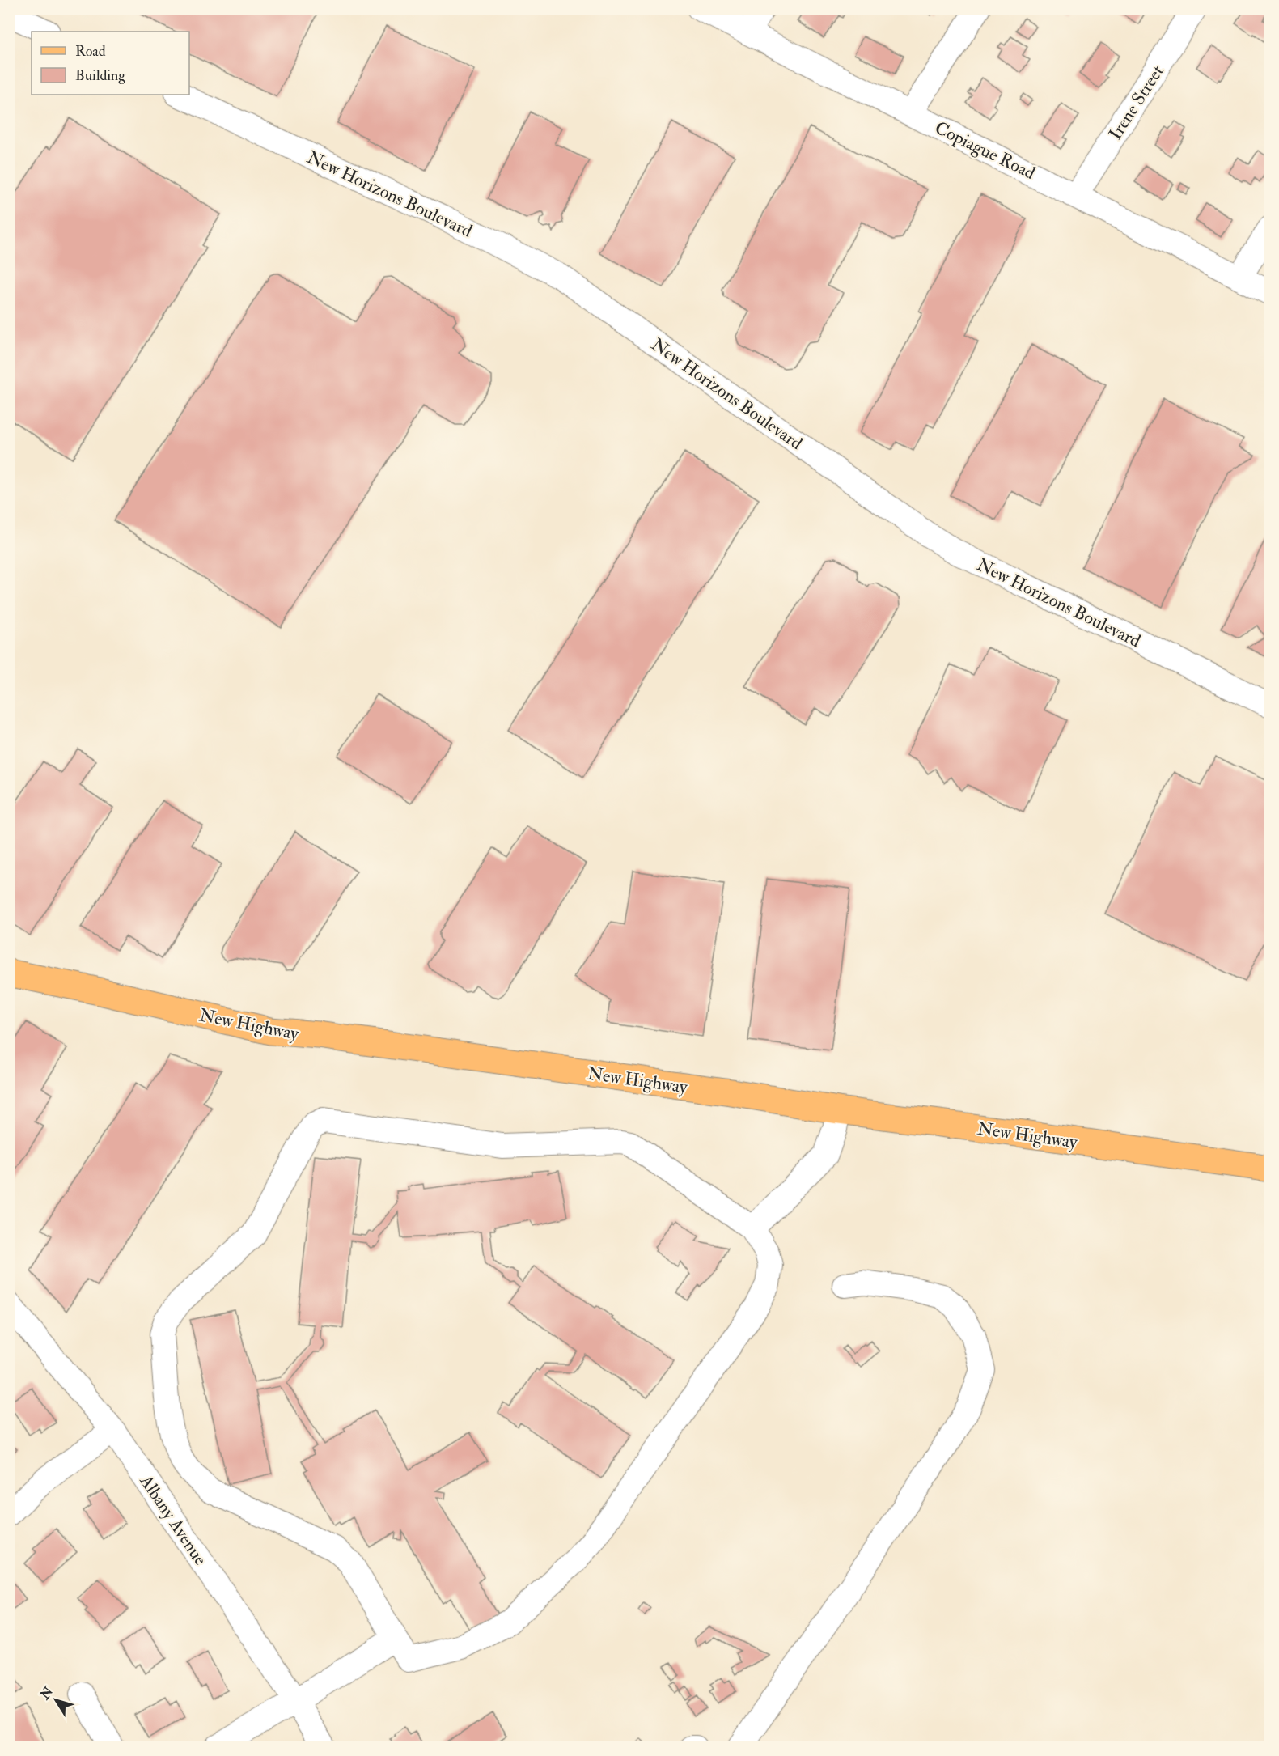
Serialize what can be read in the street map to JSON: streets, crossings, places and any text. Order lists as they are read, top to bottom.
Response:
{
  "streets": {
    "main road": ["New Highway"],
    "street": [
      "Irene Street",
      "Copiague Road",
      "New Horizons Boulevard",
      "Albany Avenue"
    ]
  },
  "crossings": [
    ["Irene Street", "Copiague Road"]
  ],
  "legend": ["Road", "Building"],
  "north": "top left"
}
